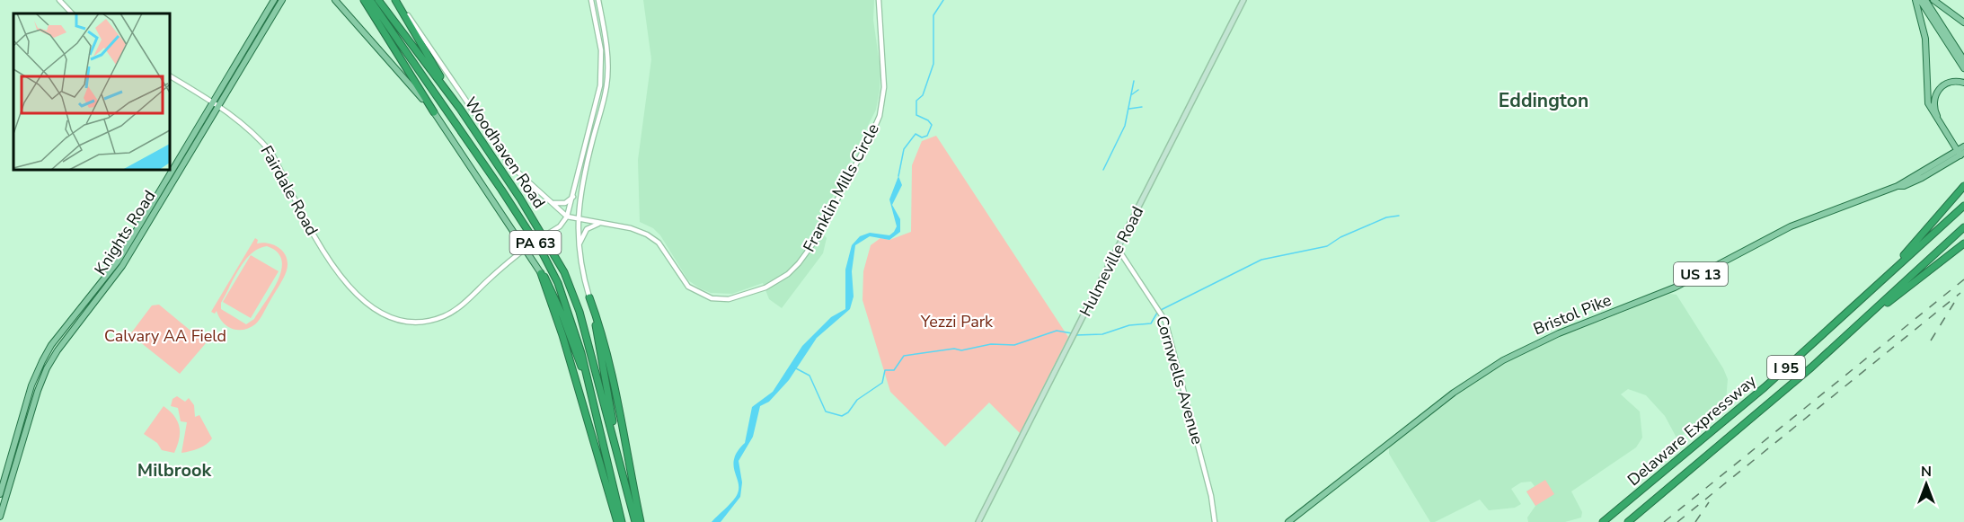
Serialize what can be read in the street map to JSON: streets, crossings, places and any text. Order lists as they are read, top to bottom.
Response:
{
  "streets": {
    "highway": [
      "Woodhaven Road",
      "PA 63",
      "I 95",
      "Delaware Expressway"
    ],
    "main road": [
      "Knights Road",
      "Hulmeville Road",
      "US 13",
      "Bristol Pike"
    ],
    "street": ["Franklin Mills Circle", "Fairdale Road", "Cornwells Avenue"]
  },
  "crossings": [
    ["Woodhaven Road", "Franklin Mills Circle"],
    ["Fairdale Road", "Knights Road"],
    ["Hulmeville Road", "Cornwells Avenue"]
  ],
  "districts": ["Eddington", "Milbrook"],
  "parks": ["Yezzi Park", "Calvary AA Field"],
  "north": "top"
}
